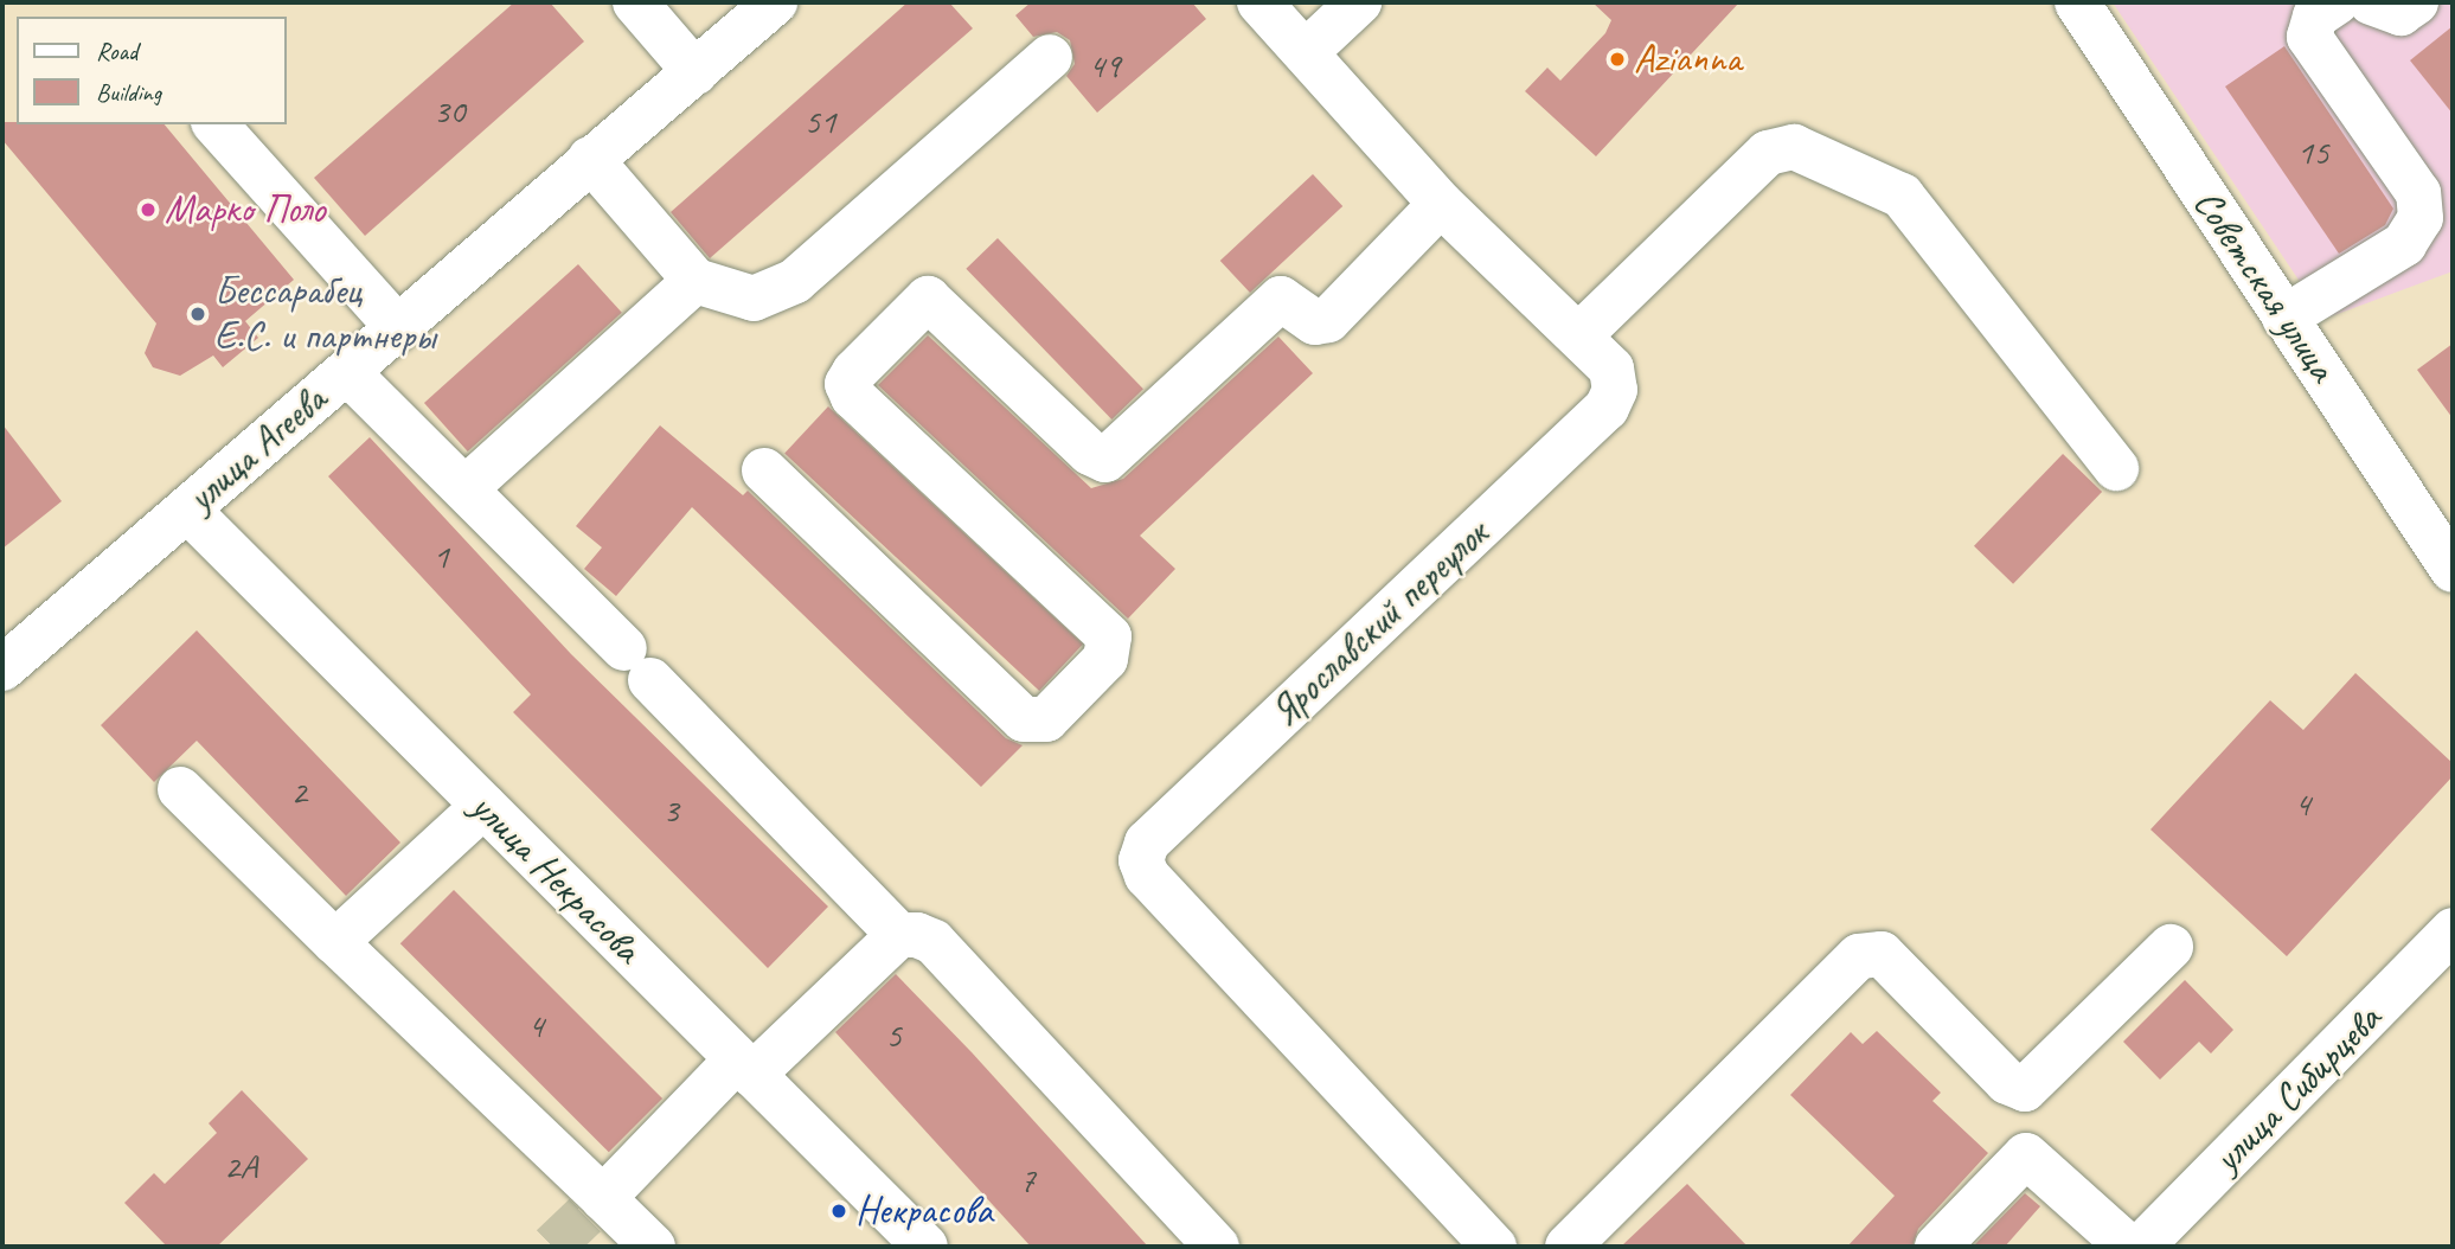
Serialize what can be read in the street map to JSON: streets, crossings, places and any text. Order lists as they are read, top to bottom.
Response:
{
  "streets": {
    "main road": [
      "Советская улица",
      "улица Агеева",
      "Ярославский переулок",
      "улица Некрасова",
      "улица Сибирцева"
    ]
  },
  "crossings": [
    ["улица Агеева", "улица Некрасова"]
  ],
  "places": [
    "Azianna",
    "Марко Поло",
    "Бессарабец Е.С. и партнеры",
    "Некрасова"
  ],
  "house_numbers": [
    "49",
    "30",
    "51",
    "15",
    "1",
    "2",
    "4",
    "3",
    "4",
    "5",
    "2А",
    "7"
  ],
  "legend": ["Road", "Building"]
}
